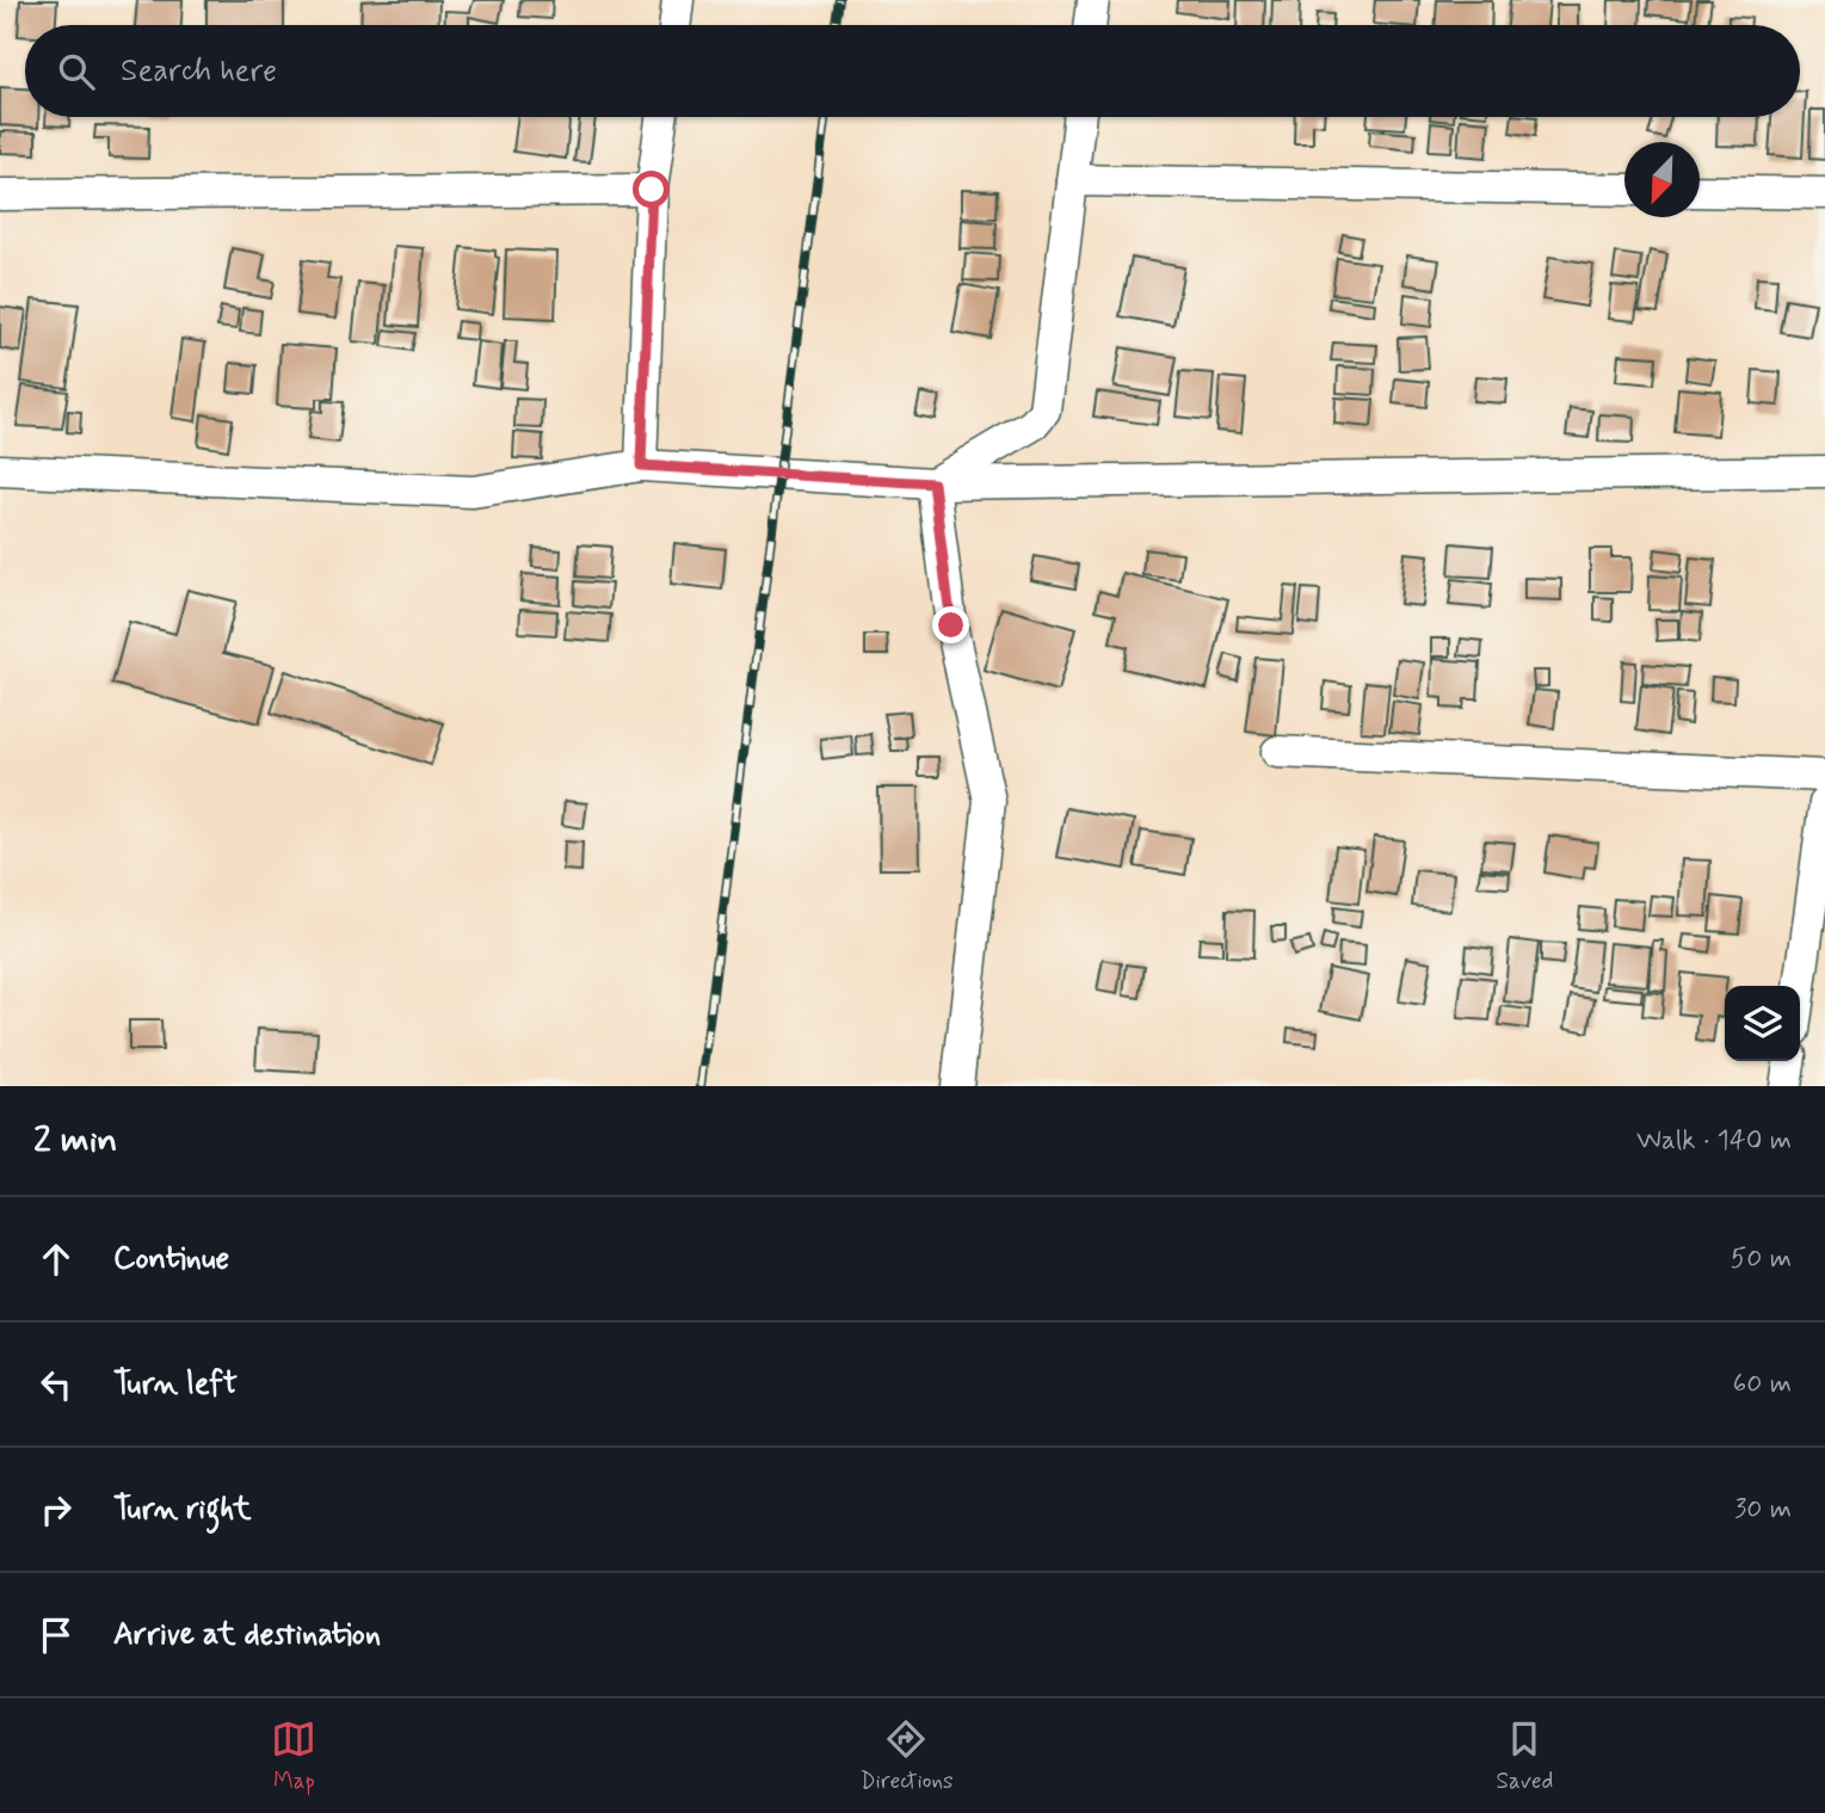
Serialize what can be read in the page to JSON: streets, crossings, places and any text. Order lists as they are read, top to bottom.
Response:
{
  "north": "bottom left",
  "page": {
    "search": "Search here",
    "heading": ["2 min", "Walk · 140 m"],
    "list": [
      ["Continue", "50 m"],
      ["Turn left", "60 m"],
      ["Turn right", "30 m"],
      "Arrive at destination"
    ],
    "nav": ["Map", "Directions", "Saved"]
  }
}
